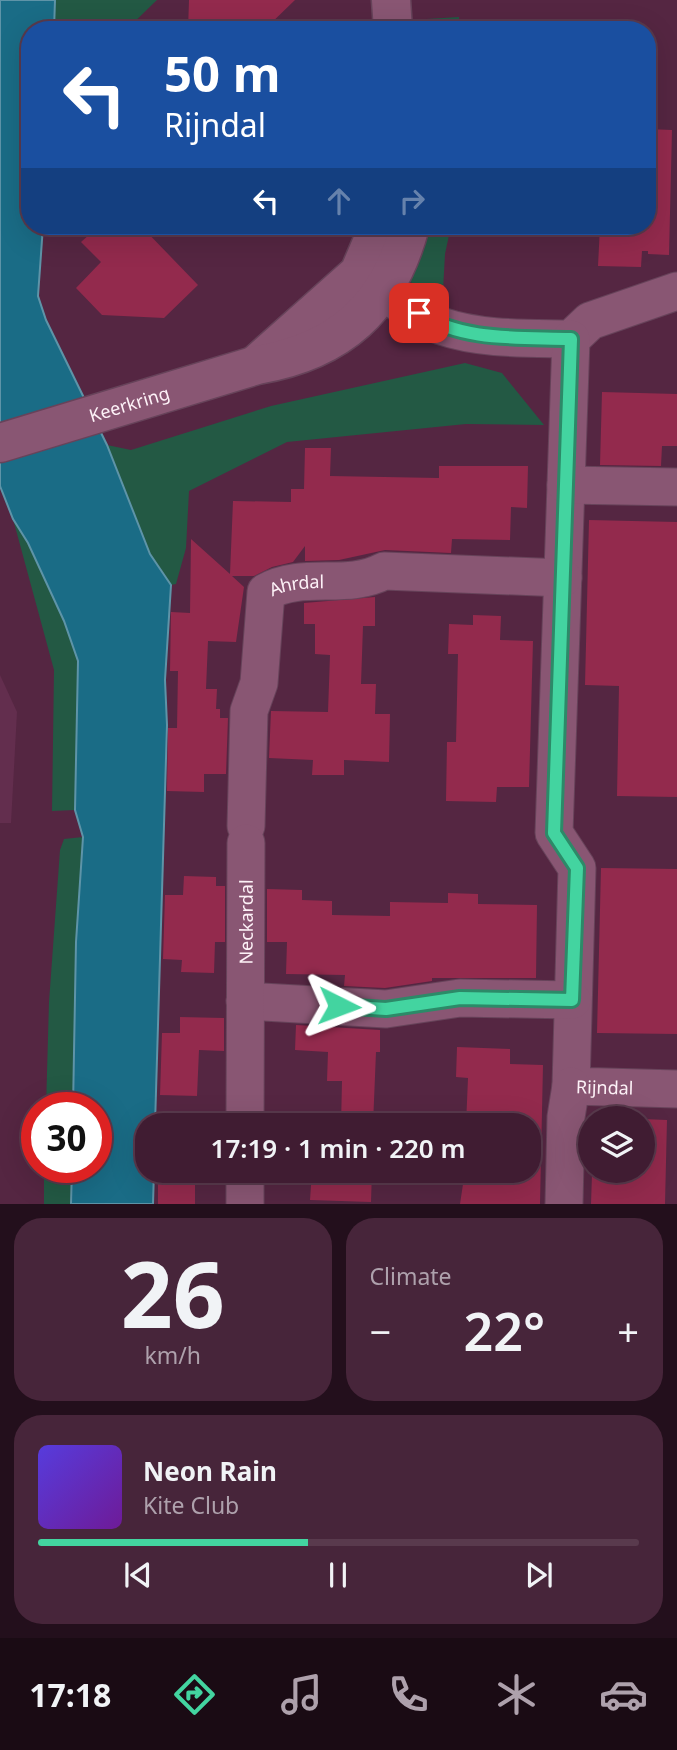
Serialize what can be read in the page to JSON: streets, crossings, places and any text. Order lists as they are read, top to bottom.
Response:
{
  "streets": {
    "street": [
      "Keerkring",
      "Ahrdal",
      "Neckardal",
      "Rijndal"
    ]
  },
  "crossings": [
    ["Ahrdal", "Neckardal"],
    ["Ahrdal", "Rijndal"]
  ],
  "page": {
    "turn": ["50 m", "Rijndal"],
    "limit": "30",
    "trip": "17:19 · 1 min · 220 m",
    "tile": [
      ["26", "km/h"],
      "Climate"
    ],
    "heat": ["−", "22°", "+"],
    "song": ["Neon Rain", "Kite Club"],
    "tabs": "17:18"
  }
}
